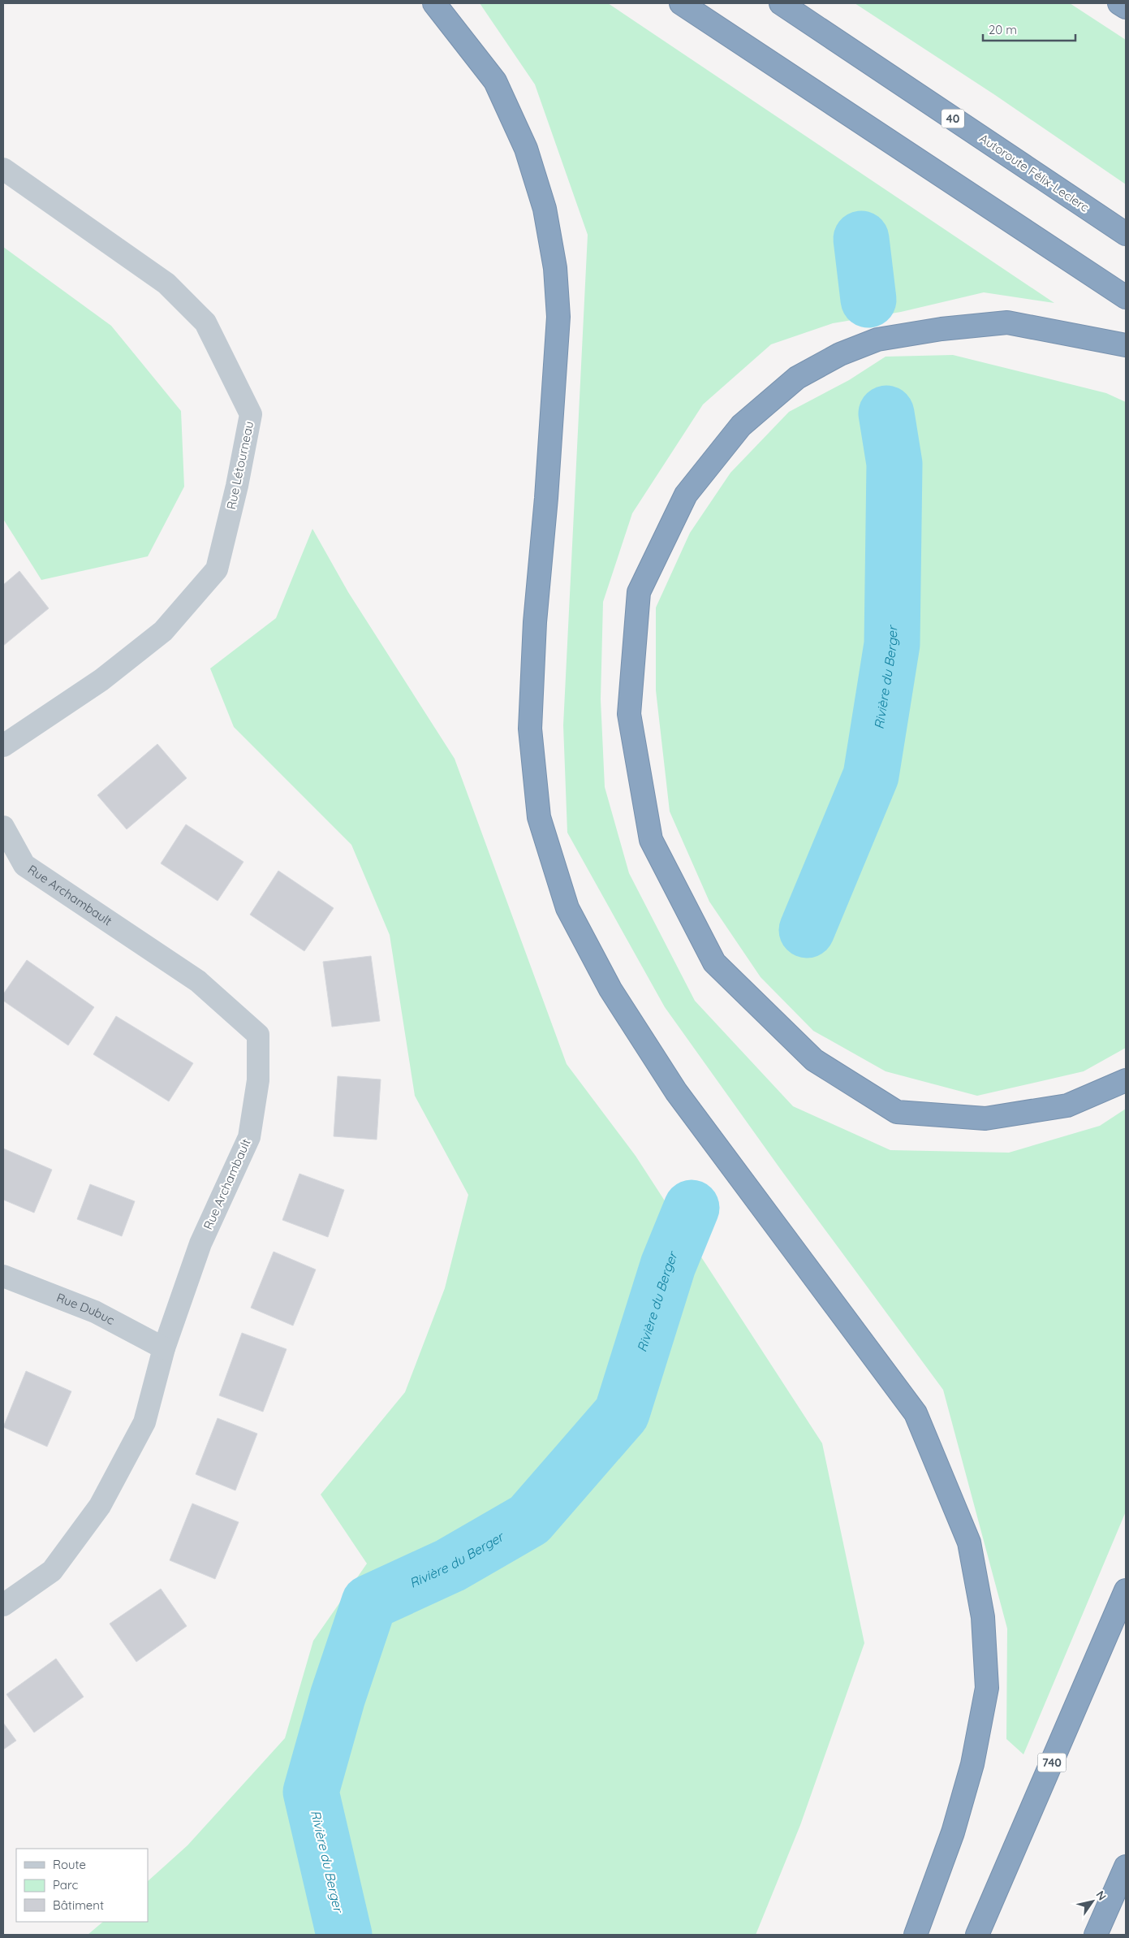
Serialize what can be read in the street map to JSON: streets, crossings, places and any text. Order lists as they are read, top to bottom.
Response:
{
  "streets": {
    "highway": ["40", "Autoroute Félix-Leclerc", "740"],
    "street": ["Rue Létourneau", "Rue Archambault", "Rue Dubuc"]
  },
  "crossings": [
    ["Rue Archambault", "Rue Dubuc"]
  ],
  "water": ["Rivière du Berger"],
  "legend": ["Route", "Parc", "Bâtiment"],
  "scale_bar": "20 m",
  "north": "top right"
}
